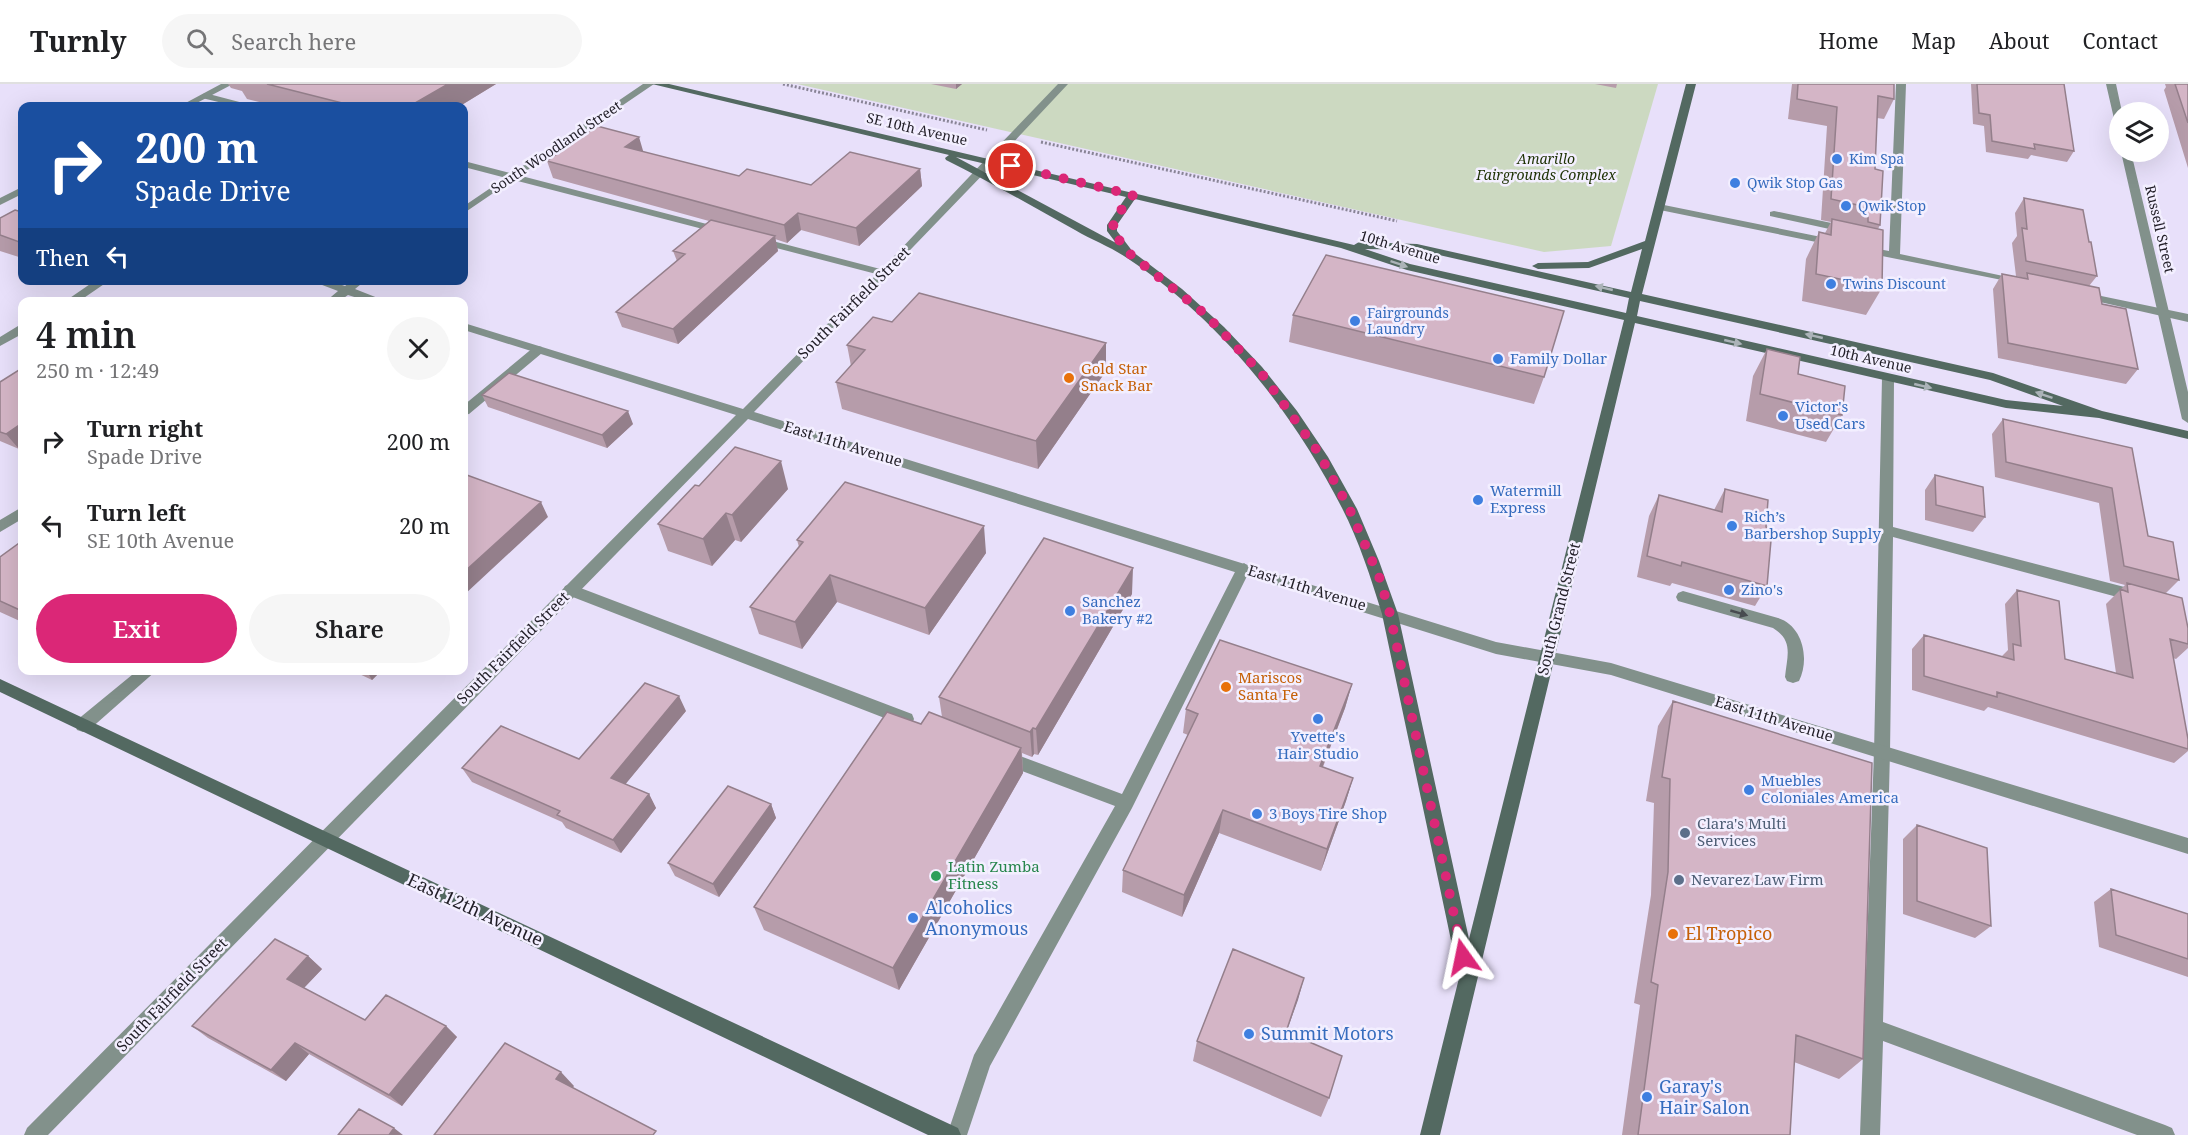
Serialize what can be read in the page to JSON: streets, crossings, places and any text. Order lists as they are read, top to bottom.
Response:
{
  "streets": {
    "main road": [
      "SE 10th Avenue",
      "10th Avenue",
      "South Grand Street",
      "East 12th Avenue"
    ],
    "street": [
      "South Woodland Street",
      "Russell Street",
      "South Fairfield Street",
      "East 11th Avenue"
    ]
  },
  "crossings": [
    ["SE 10th Avenue", "South Fairfield Street"],
    ["10th Avenue", "South Grand Street"],
    ["South Fairfield Street", "East 11th Avenue"],
    ["South Fairfield Street", "East 12th Avenue"],
    ["East 11th Avenue", "South Grand Street"]
  ],
  "parks": ["Amarillo Fairgrounds Complex"],
  "places": [
    "Kim Spa",
    "Qwik Stop Gas",
    "Qwik Stop",
    "Twins Discount",
    "Fairgrounds Laundry",
    "Family Dollar",
    "Gold Star Snack Bar",
    "Victor's Used Cars",
    "Watermill Express",
    "Rich’s Barbershop Supply",
    "Zino's",
    "Sanchez Bakery #2",
    "Mariscos Santa Fe",
    "Yvette's Hair Studio",
    "Muebles Coloniales America",
    "3 Boys Tire Shop",
    "Clara's Multi Services",
    "Latin Zumba Fitness",
    "Nevarez Law Firm",
    "Alcoholics Anonymous",
    "El Tropico",
    "Summit Motors",
    "Garay's Hair Salon"
  ],
  "page": {
    "header": "Turnly",
    "search": "Search here",
    "nav": [
      "Home",
      "Map",
      "About",
      "Contact"
    ],
    "turn": ["200 m", "Spade Drive"],
    "then": "Then",
    "heading": ["4 min", "250 m · 12:49"],
    "list": [
      {
        "name": "Turn right",
        "note": "Spade Drive",
        "value": "200 m"
      },
      {
        "name": "Turn left",
        "note": "SE 10th Avenue",
        "value": "20 m"
      }
    ],
    "buttons": ["Exit", "Share"]
  }
}
